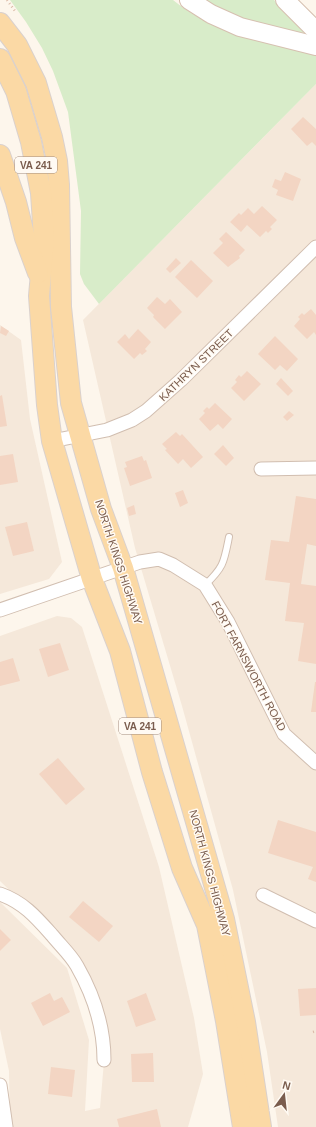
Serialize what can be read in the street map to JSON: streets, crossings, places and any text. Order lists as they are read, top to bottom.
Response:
{
  "streets": {
    "main road": ["VA 241", "NORTH KINGS HIGHWAY"],
    "street": ["KATHRYN STREET", "FORT FARNSWORTH ROAD"]
  },
  "crossings": [
    ["VA 241", "NORTH KINGS HIGHWAY"],
    ["KATHRYN STREET", "NORTH KINGS HIGHWAY"],
    ["NORTH KINGS HIGHWAY", "FORT FARNSWORTH ROAD"]
  ],
  "north": "top"
}
